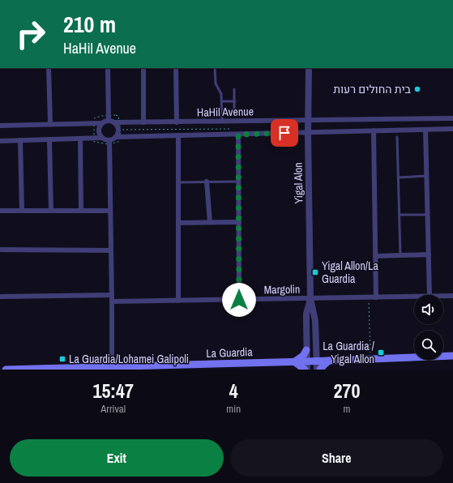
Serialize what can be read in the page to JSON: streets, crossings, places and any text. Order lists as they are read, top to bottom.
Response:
{
  "streets": {
    "main road": ["La Guardia"],
    "street": ["HaHil Avenue", "Yigal Alon", "Margolin"]
  },
  "crossings": [
    ["HaHil Avenue", "Yigal Alon"],
    ["Yigal Alon", "Margolin"],
    ["Yigal Alon", "La Guardia"]
  ],
  "places": {
    "other": ["בית החולים רעות"],
    "transit": ["Yigal Allon/La Guardia", "La Guardia / Yigal Allon", "La Guardia/Lohamei Galipoli"]
  },
  "page": {
    "turn": ["210 m", "HaHil Avenue"],
    "eta": [
      "15:47",
      "Arrival",
      "4",
      "min",
      "270",
      "m"
    ],
    "buttons": ["Exit", "Share"]
  }
}
